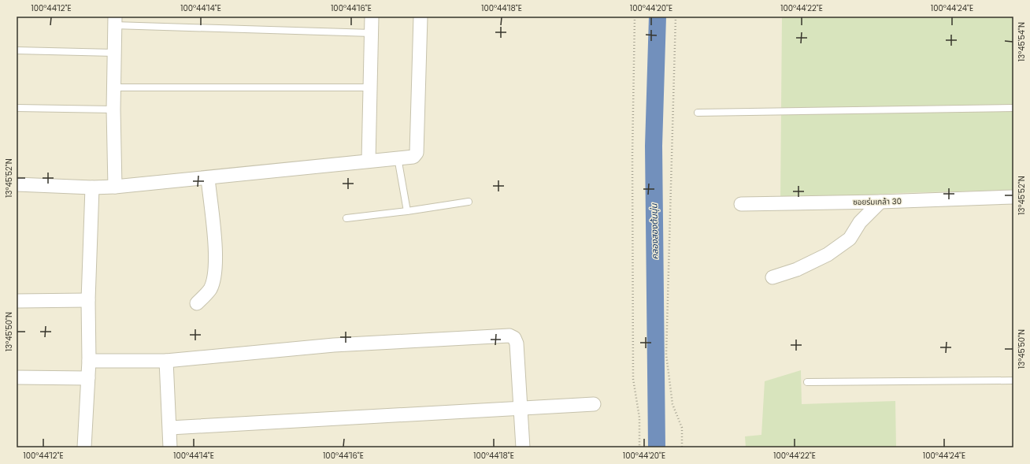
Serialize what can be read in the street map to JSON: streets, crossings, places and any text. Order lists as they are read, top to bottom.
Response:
{
  "streets": {
    "street": ["ซอยร่มเกล้า 30"]
  },
  "water": ["คลองสองต้นนุ่น"],
  "coordinates": [
    "100°44'12\"E",
    "100°44'14\"E",
    "100°44'16\"E",
    "100°44'18\"E",
    "100°44'20\"E",
    "100°44'22\"E",
    "100°44'24\"E",
    "13°45'54\"N",
    "13°45'52\"N",
    "13°45'50\"N"
  ]
}
